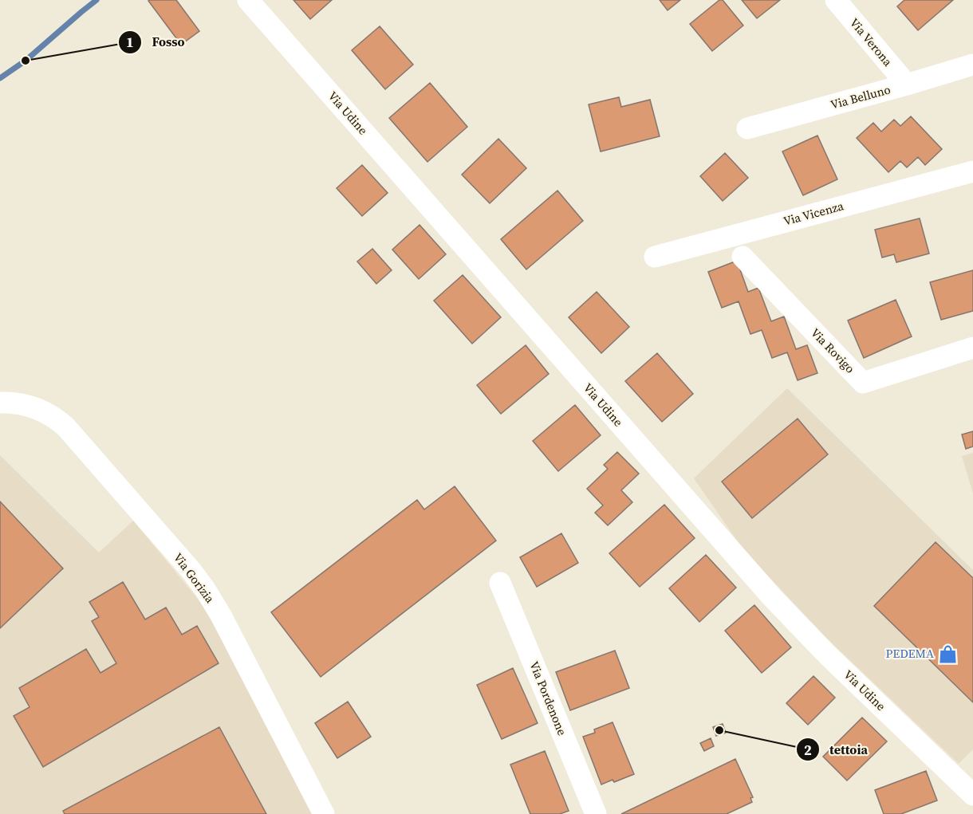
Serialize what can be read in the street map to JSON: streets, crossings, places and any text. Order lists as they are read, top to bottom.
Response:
{
  "streets": {
    "street": [
      "Via Verona",
      "Via Belluno",
      "Via Udine",
      "Via Vicenza",
      "Via Rovigo",
      "Via Gorizia",
      "Via Pordenone"
    ]
  },
  "crossings": [
    ["Via Verona", "Via Belluno"]
  ],
  "places": {
    "other": ["Fosso", "tettoia"],
    "shop": ["PEDEMA"]
  }
}
